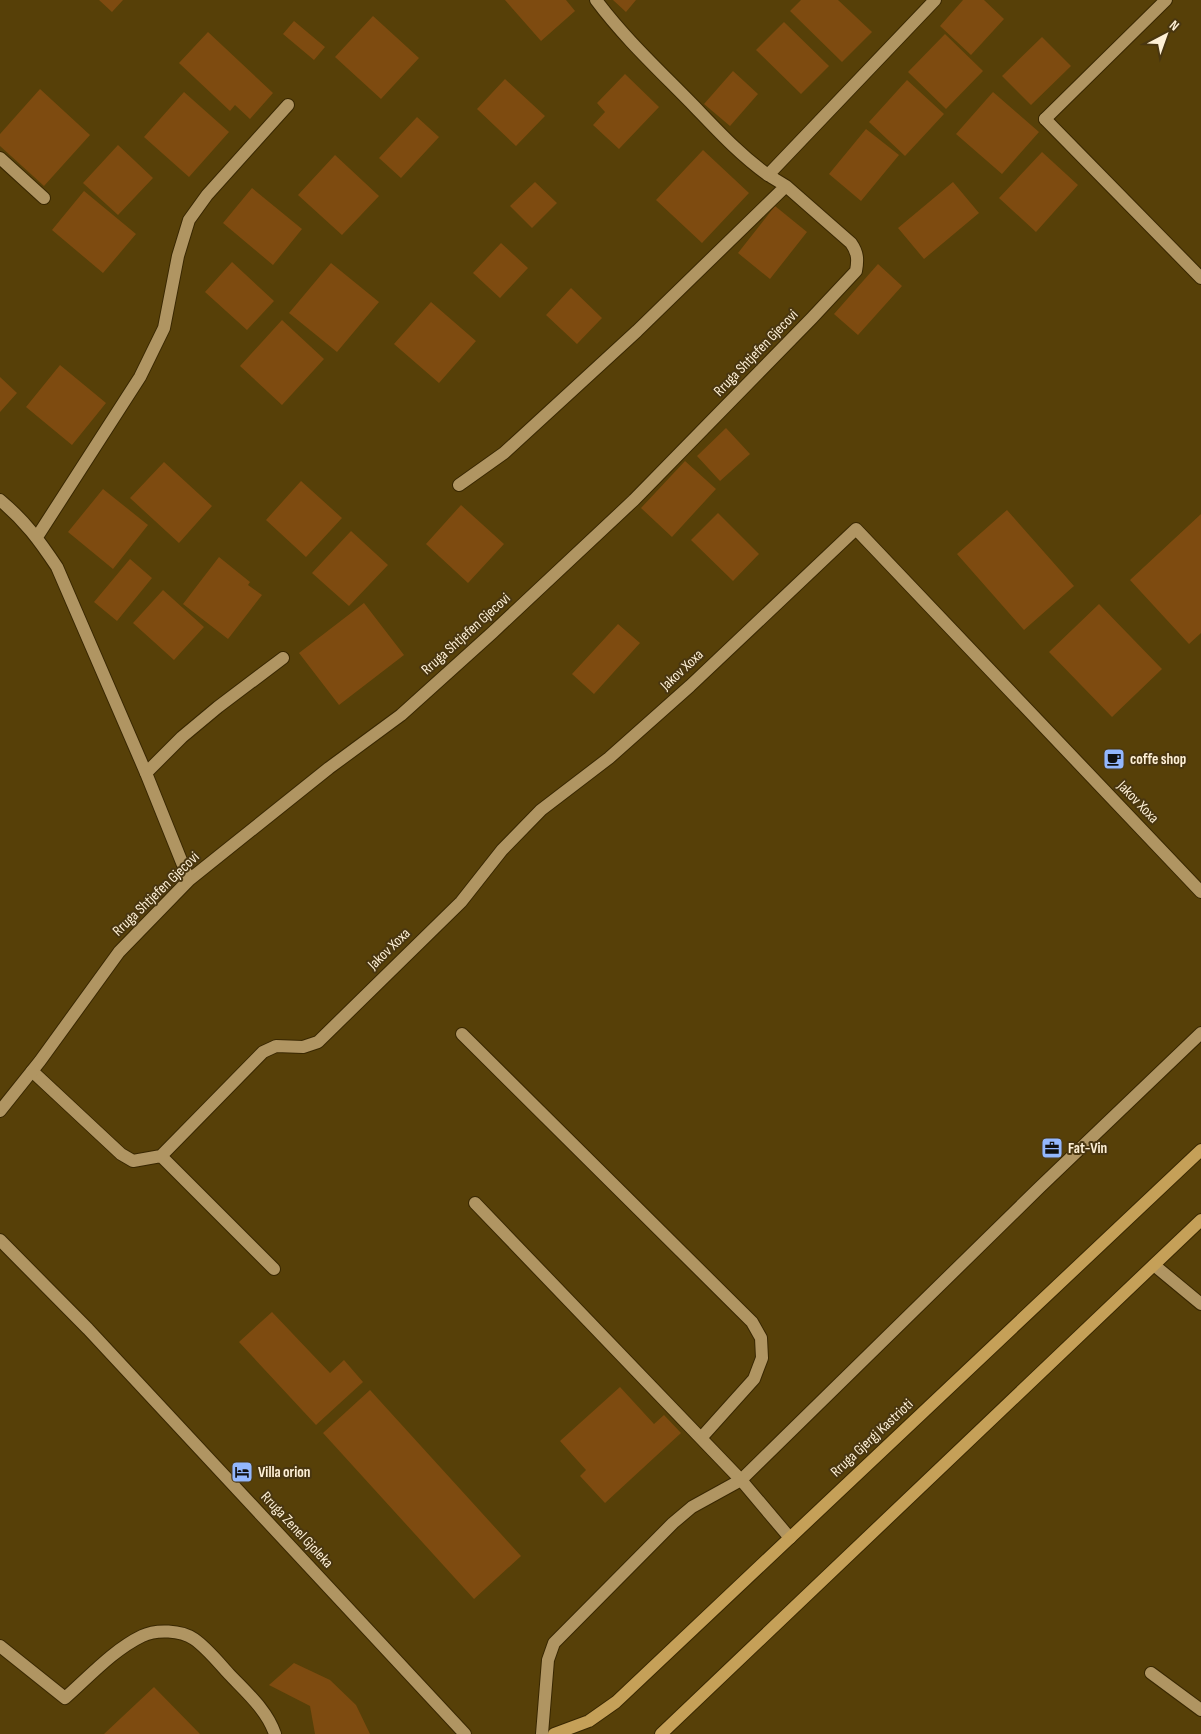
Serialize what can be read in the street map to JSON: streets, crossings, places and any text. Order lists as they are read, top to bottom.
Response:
{
  "streets": {
    "main road": ["Rruga Gjergj Kastrioti"],
    "street": ["Rruga Shtjefen Gjecovi", "Jakov Xoxa", "Rruga Zenel Gjoleka"]
  },
  "places": {
    "cafe": ["coffe shop"],
    "office": ["Fat-Vin"],
    "hotel": ["Villa orion"]
  },
  "north": "top right"
}
